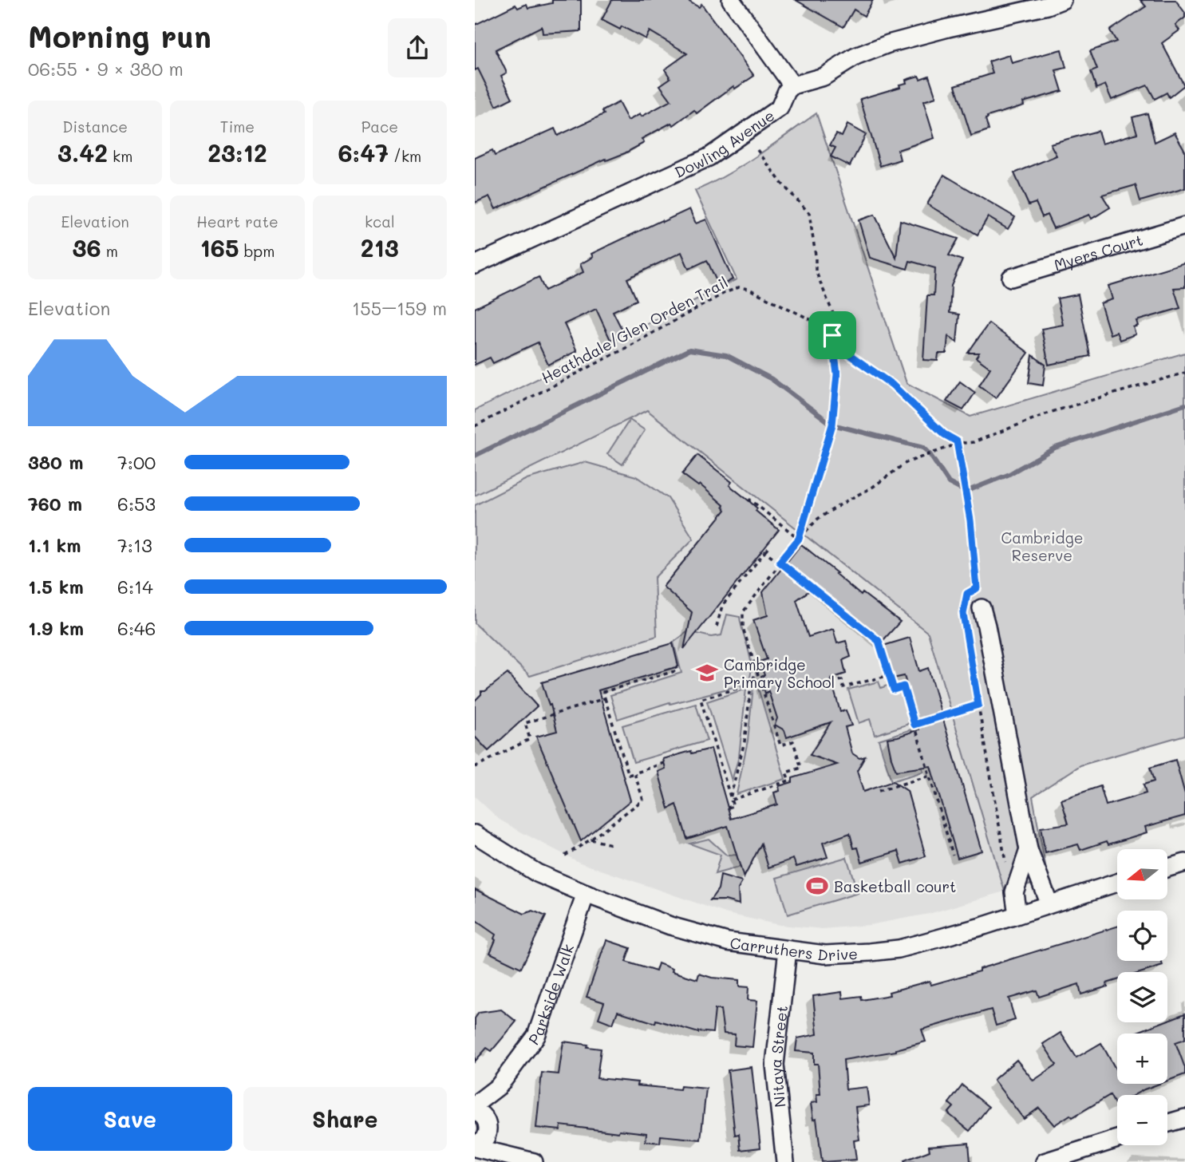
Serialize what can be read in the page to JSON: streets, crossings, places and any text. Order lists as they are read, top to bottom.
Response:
{
  "streets": {
    "street": [
      "Dowling Avenue",
      "Myers Court",
      "Carruthers Drive",
      "Parkside Walk",
      "Nitaya Street"
    ],
    "path": ["Heathdale/Glen Orden Trail"]
  },
  "crossings": [
    ["Carruthers Drive", "Parkside Walk"],
    ["Carruthers Drive", "Nitaya Street"]
  ],
  "parks": ["Cambridge Reserve"],
  "places": {
    "school or university": ["Cambridge Primary School"],
    "sports": ["Basketball court"]
  },
  "north": "left",
  "page": {
    "heading": ["Morning run", "06:55 · 9 × 380 m"],
    "stats": [
      ["Distance", "3.42 km"],
      ["Time", "23:12"],
      ["Pace", "6:47 /km"],
      ["Elevation", "36 m"],
      ["Heart rate", "165 bpm"],
      ["kcal", "213"]
    ],
    "chart": ["Elevation", "155–159 m"],
    "list": [
      {
        "name": "380 m",
        "note": "7:00"
      },
      {
        "name": "760 m",
        "note": "6:53"
      },
      {
        "name": "1.1 km",
        "note": "7:13"
      },
      {
        "name": "1.5 km",
        "note": "6:14"
      },
      {
        "name": "1.9 km",
        "note": "6:46"
      }
    ],
    "map_buttons": ["+", "−"],
    "buttons": ["Save", "Share"]
  }
}
